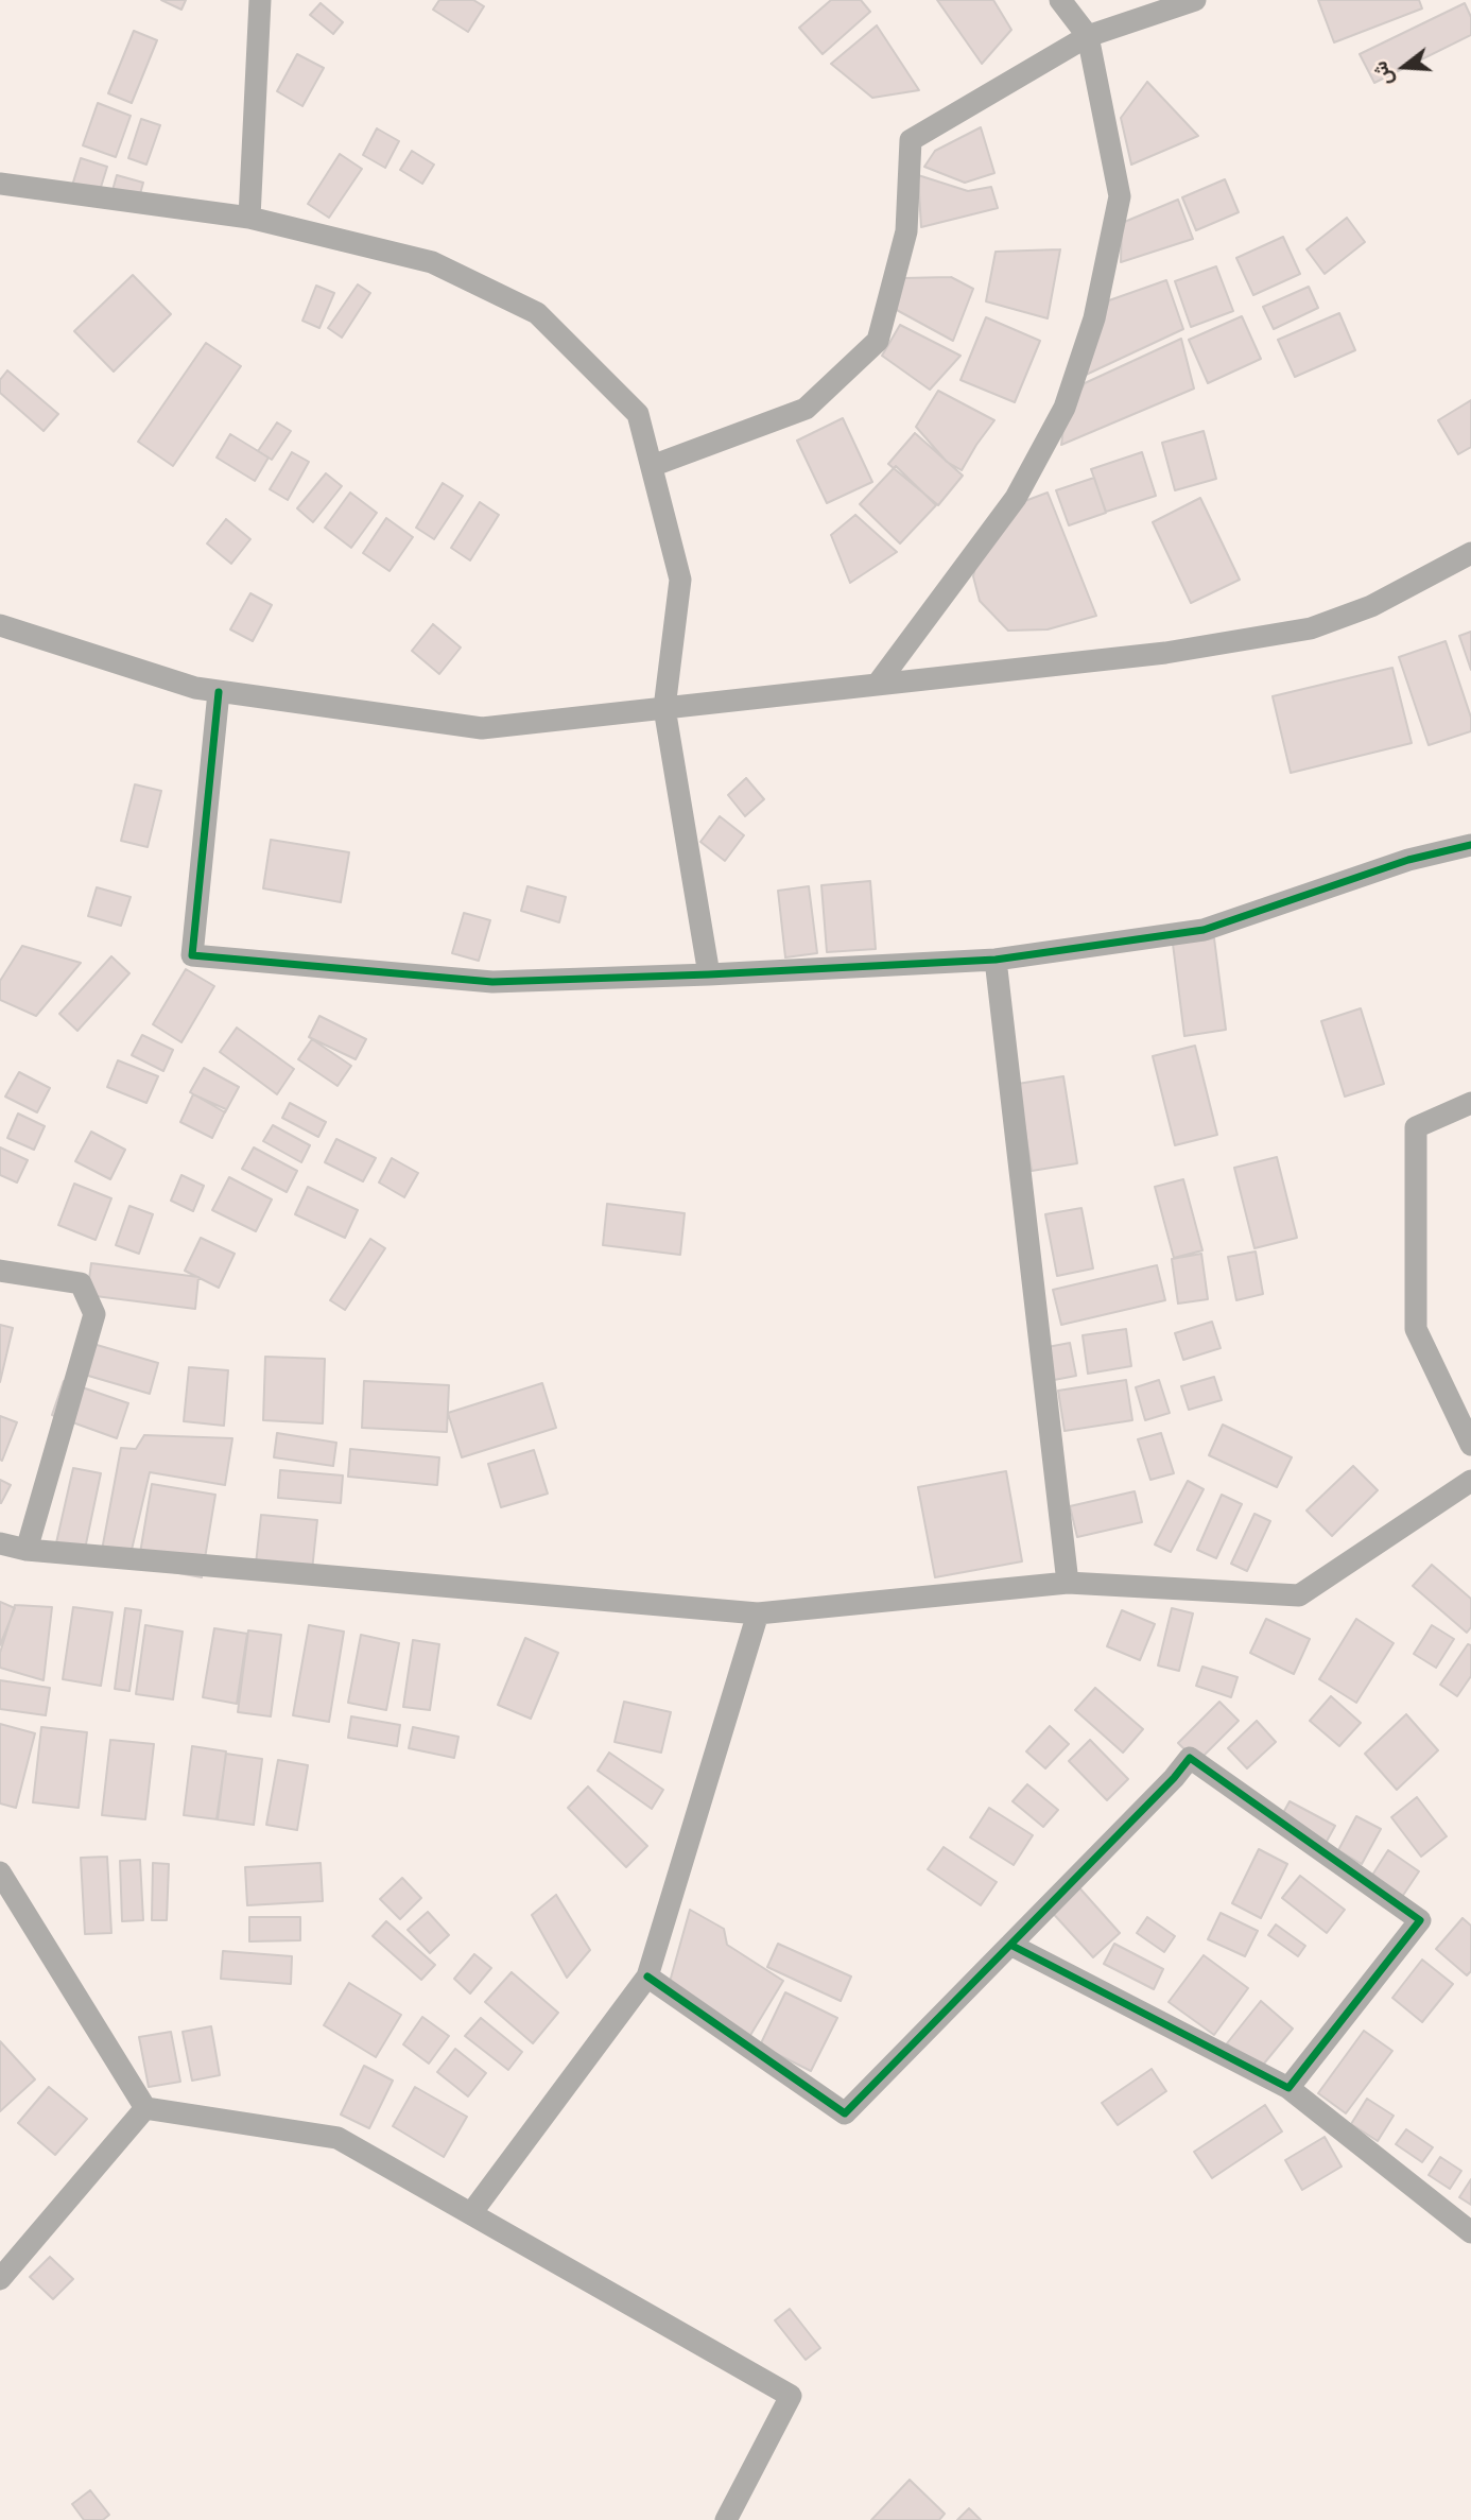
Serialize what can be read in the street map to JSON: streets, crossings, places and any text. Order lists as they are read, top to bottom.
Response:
{
  "north": "left"
}
